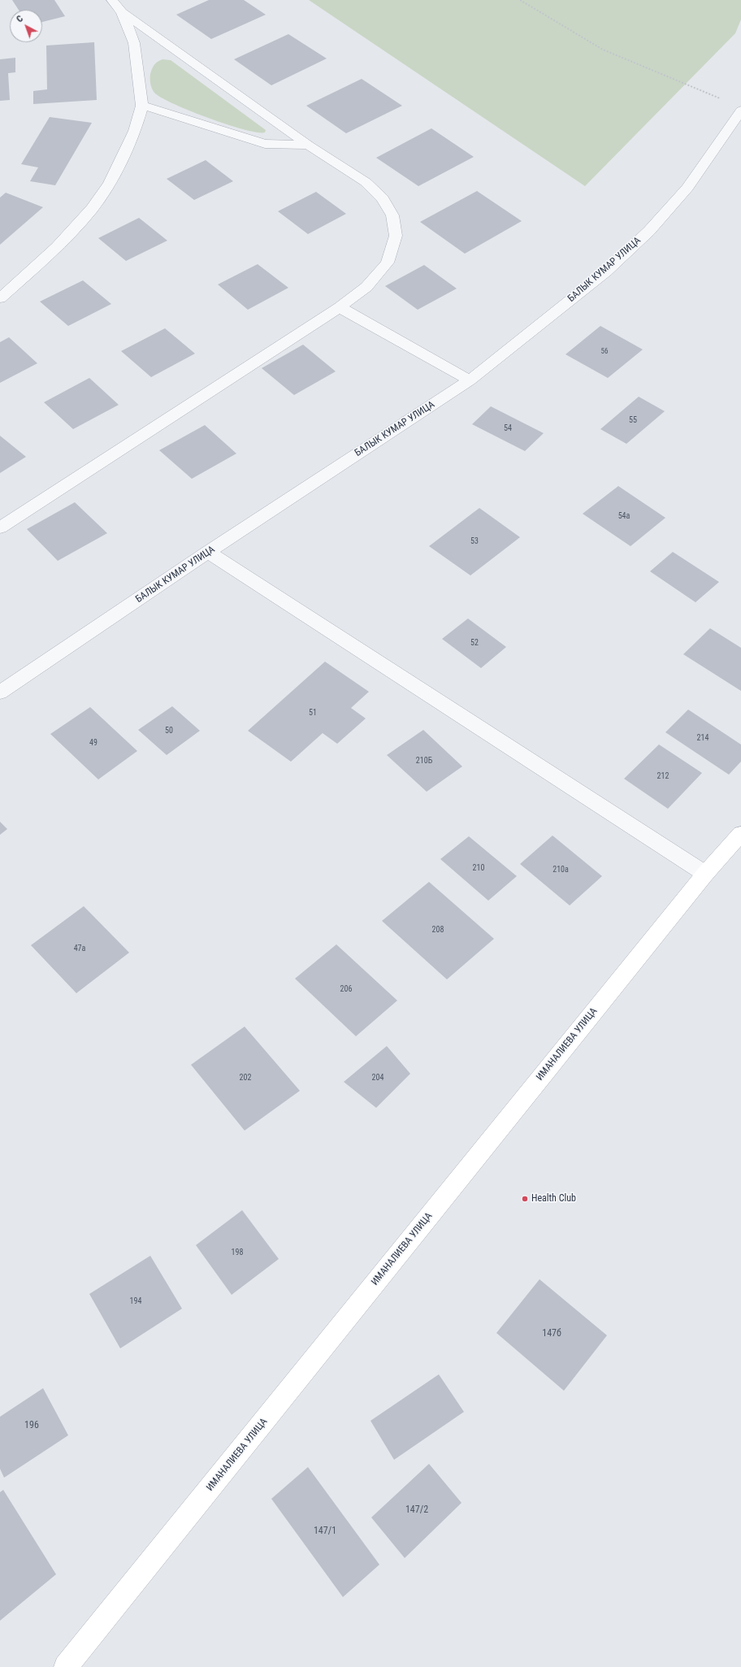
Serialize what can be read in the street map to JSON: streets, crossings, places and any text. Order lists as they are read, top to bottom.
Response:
{
  "streets": {
    "street": ["БАЛЫК КУМАР УЛИЦА", "ИМАНАЛИЕВА УЛИЦА"]
  },
  "places": ["Health Club"],
  "house_numbers": [
    "56",
    "55",
    "54",
    "54а",
    "53",
    "52",
    "51",
    "50",
    "214",
    "49",
    "210Б",
    "212",
    "210",
    "210а",
    "208",
    "47а",
    "206",
    "202",
    "204",
    "198",
    "194",
    "147б",
    "196",
    "147/2",
    "147/1"
  ],
  "north": "top left"
}
